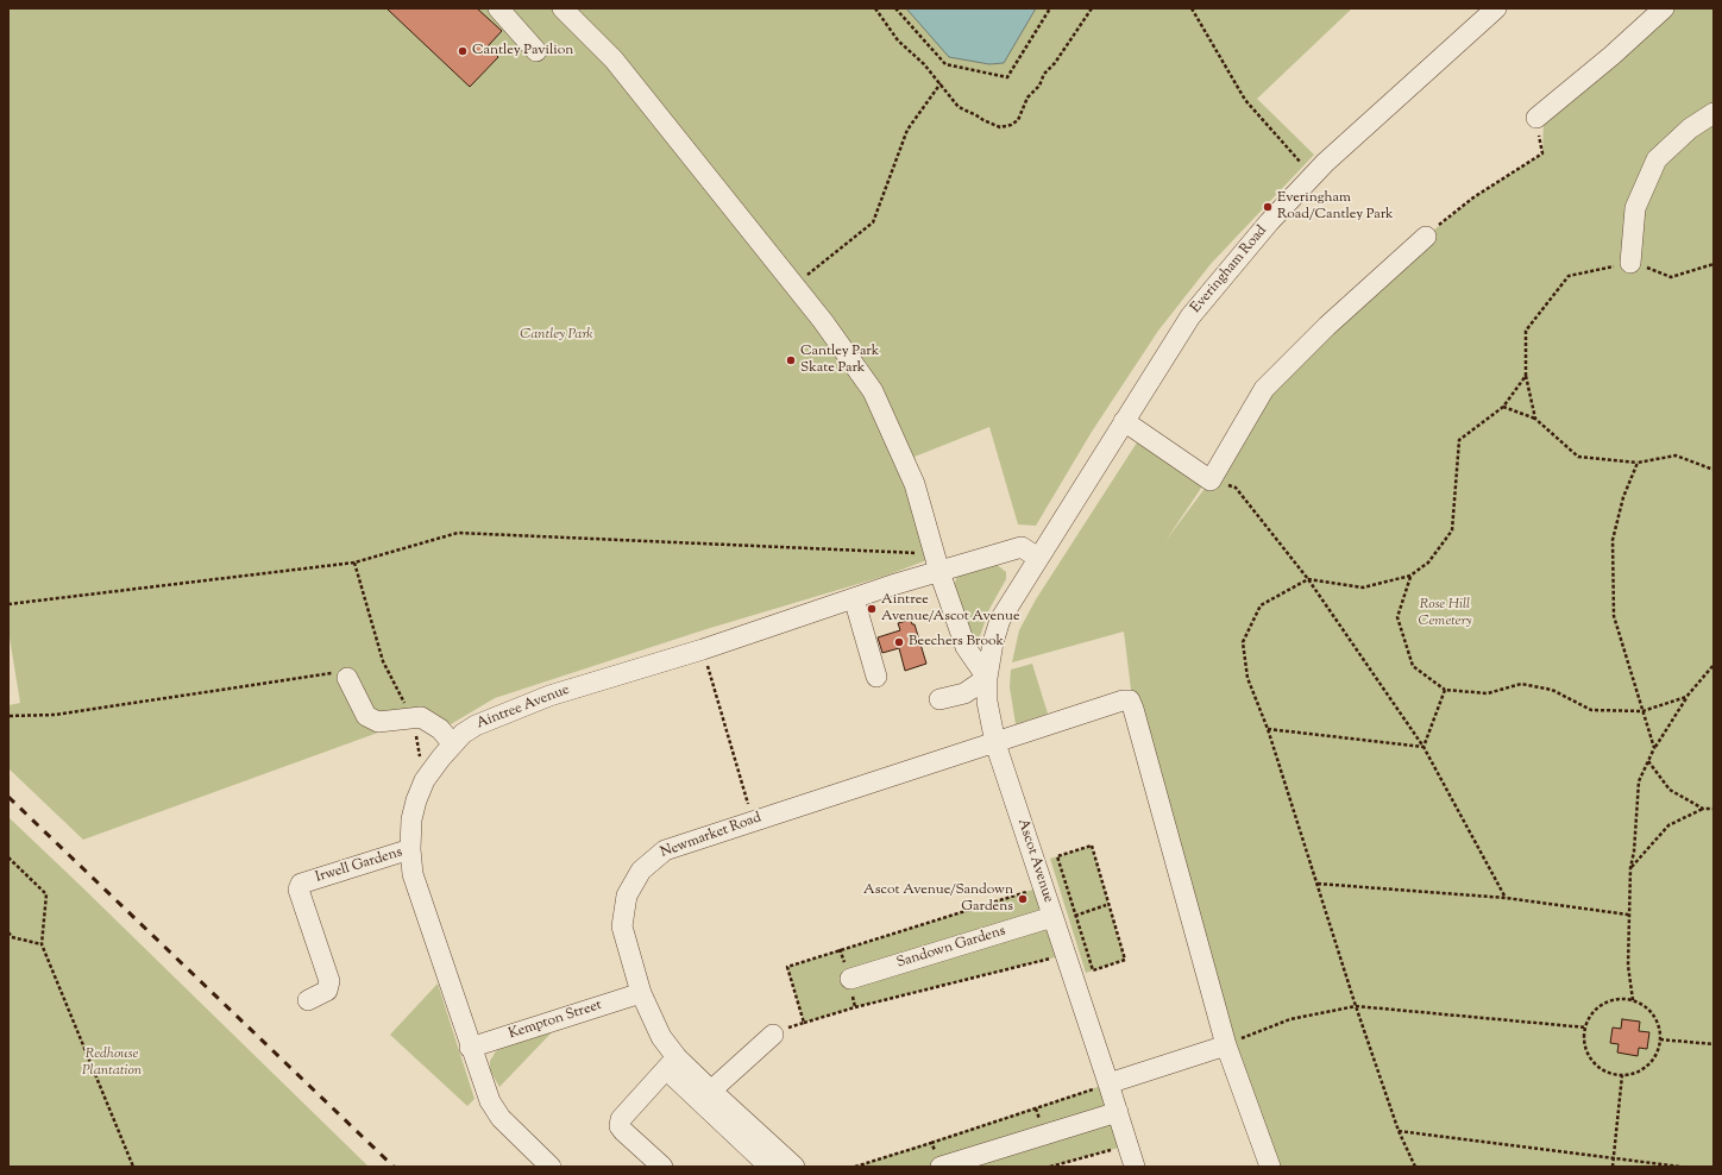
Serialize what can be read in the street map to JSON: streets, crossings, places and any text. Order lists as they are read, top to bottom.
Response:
{
  "streets": {
    "street": [
      "Everingham Road",
      "Aintree Avenue",
      "Newmarket Road",
      "Ascot Avenue",
      "Irwell Gardens",
      "Sandown Gardens",
      "Kempton Street"
    ]
  },
  "crossings": [
    ["Everingham Road", "Aintree Avenue"],
    ["Everingham Road", "Ascot Avenue"],
    ["Aintree Avenue", "Ascot Avenue"],
    ["Aintree Avenue", "Irwell Gardens"],
    ["Aintree Avenue", "Kempton Street"],
    ["Newmarket Road", "Ascot Avenue"],
    ["Newmarket Road", "Kempton Street"],
    ["Ascot Avenue", "Sandown Gardens"]
  ],
  "parks": ["Cantley Park", "Rose Hill Cemetery", "Redhouse Plantation"],
  "places": [
    "Cantley Pavilion",
    "Everingham Road/Cantley Park",
    "Cantley Park Skate Park",
    "Aintree Avenue/Ascot Avenue",
    "Beechers Brook",
    "Ascot Avenue/Sandown Gardens"
  ]
}
